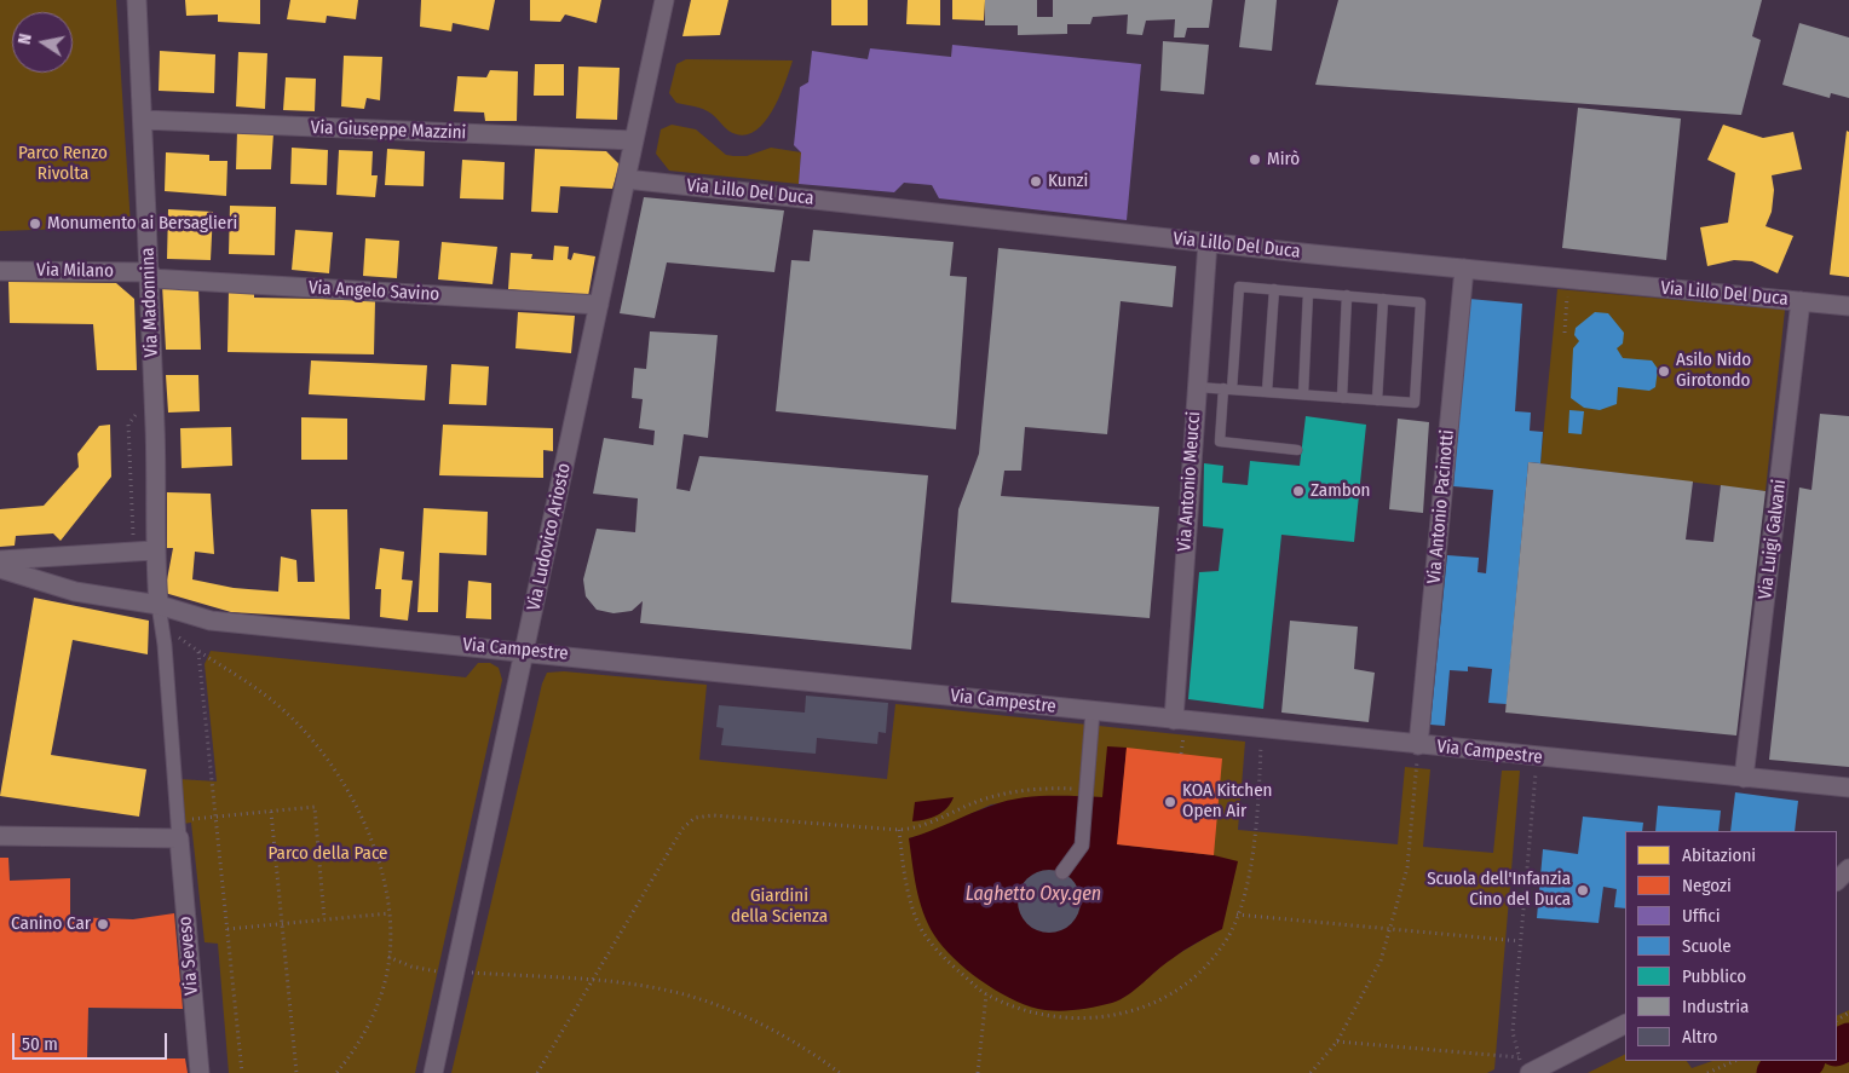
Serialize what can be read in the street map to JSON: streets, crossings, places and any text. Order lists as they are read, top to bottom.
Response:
{
  "streets": {
    "street": [
      "Via Giuseppe Mazzini",
      "Via Lillo Del Duca",
      "Via Milano",
      "Via Angelo Savino",
      "Via Madonnina",
      "Via Antonio Meucci",
      "Via Antonio Pacinotti",
      "Via Ludovico Ariosto",
      "Via Luigi Galvani",
      "Via Campestre",
      "Via Seveso"
    ]
  },
  "crossings": [
    ["Via Giuseppe Mazzini", "Via Madonnina"],
    ["Via Giuseppe Mazzini", "Via Ludovico Ariosto"],
    ["Via Lillo Del Duca", "Via Antonio Meucci"],
    ["Via Lillo Del Duca", "Via Antonio Pacinotti"],
    ["Via Lillo Del Duca", "Via Ludovico Ariosto"],
    ["Via Lillo Del Duca", "Via Luigi Galvani"],
    ["Via Milano", "Via Angelo Savino"],
    ["Via Milano", "Via Madonnina"],
    ["Via Angelo Savino", "Via Madonnina"],
    ["Via Angelo Savino", "Via Ludovico Ariosto"],
    ["Via Madonnina", "Via Campestre"],
    ["Via Antonio Meucci", "Via Campestre"],
    ["Via Antonio Pacinotti", "Via Campestre"],
    ["Via Ludovico Ariosto", "Via Campestre"],
    ["Via Luigi Galvani", "Via Campestre"]
  ],
  "water": ["Laghetto Oxy.gen"],
  "parks": ["Parco Renzo Rivolta", "Parco della Pace", "Giardini della Scienza"],
  "places": [
    "Mirò",
    "Kunzi",
    "Monumento ai Bersaglieri",
    "Asilo Nido Girotondo",
    "Zambon",
    "KOA Kitchen Open Air",
    "Scuola dell'Infanzia Cino del Duca",
    "Canino Car"
  ],
  "legend": [
    "Abitazioni",
    "Negozi",
    "Uffici",
    "Scuole",
    "Pubblico",
    "Industria",
    "Altro"
  ],
  "scale_bar": "50 m",
  "north": "left"
}
